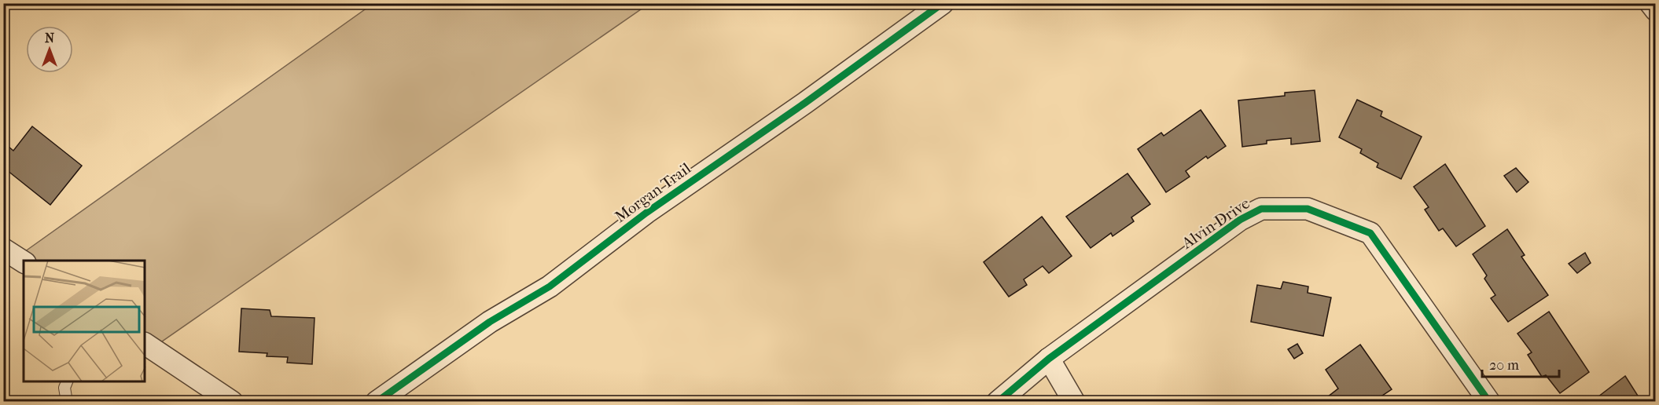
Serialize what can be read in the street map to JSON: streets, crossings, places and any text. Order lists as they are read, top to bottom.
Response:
{
  "streets": {
    "street": ["Morgan Trail", "Alvin Drive"]
  },
  "scale_bar": "20 m",
  "north": "top"
}
